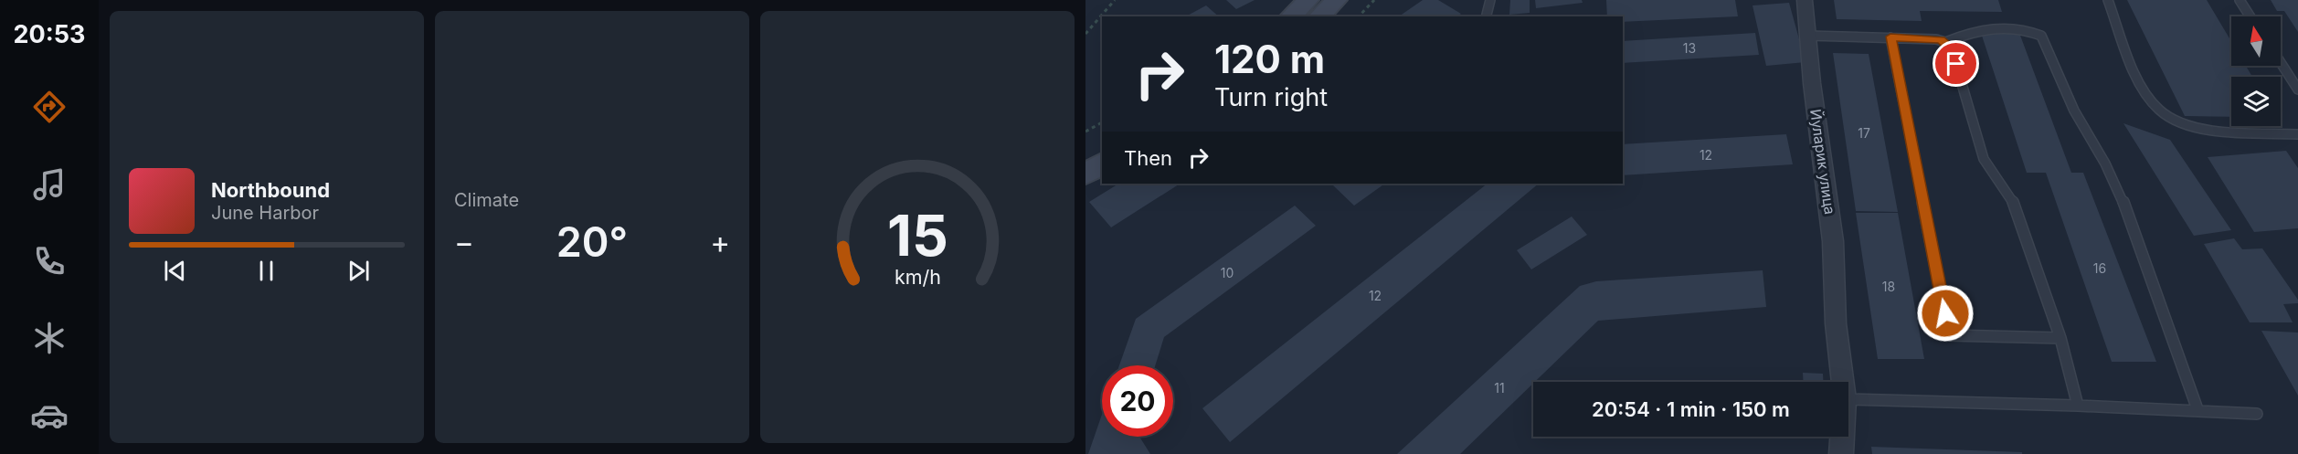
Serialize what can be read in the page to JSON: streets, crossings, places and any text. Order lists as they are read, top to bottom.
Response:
{
  "streets": {
    "street": ["Йуларик улица"]
  },
  "house_numbers": [
    "13",
    "17",
    "12",
    "16",
    "10",
    "18",
    "12",
    "11"
  ],
  "north": "top",
  "page": {
    "tabs": "20:53",
    "tile": "Climate",
    "turn": ["120 m", "Turn right"],
    "then": "Then",
    "song": ["Northbound", "June Harbor"],
    "heat": ["−", "20°", "+"],
    "limit": "20",
    "trip": "20:54 · 1 min · 150 m",
    "gauge": ["15", "km/h"]
  }
}
